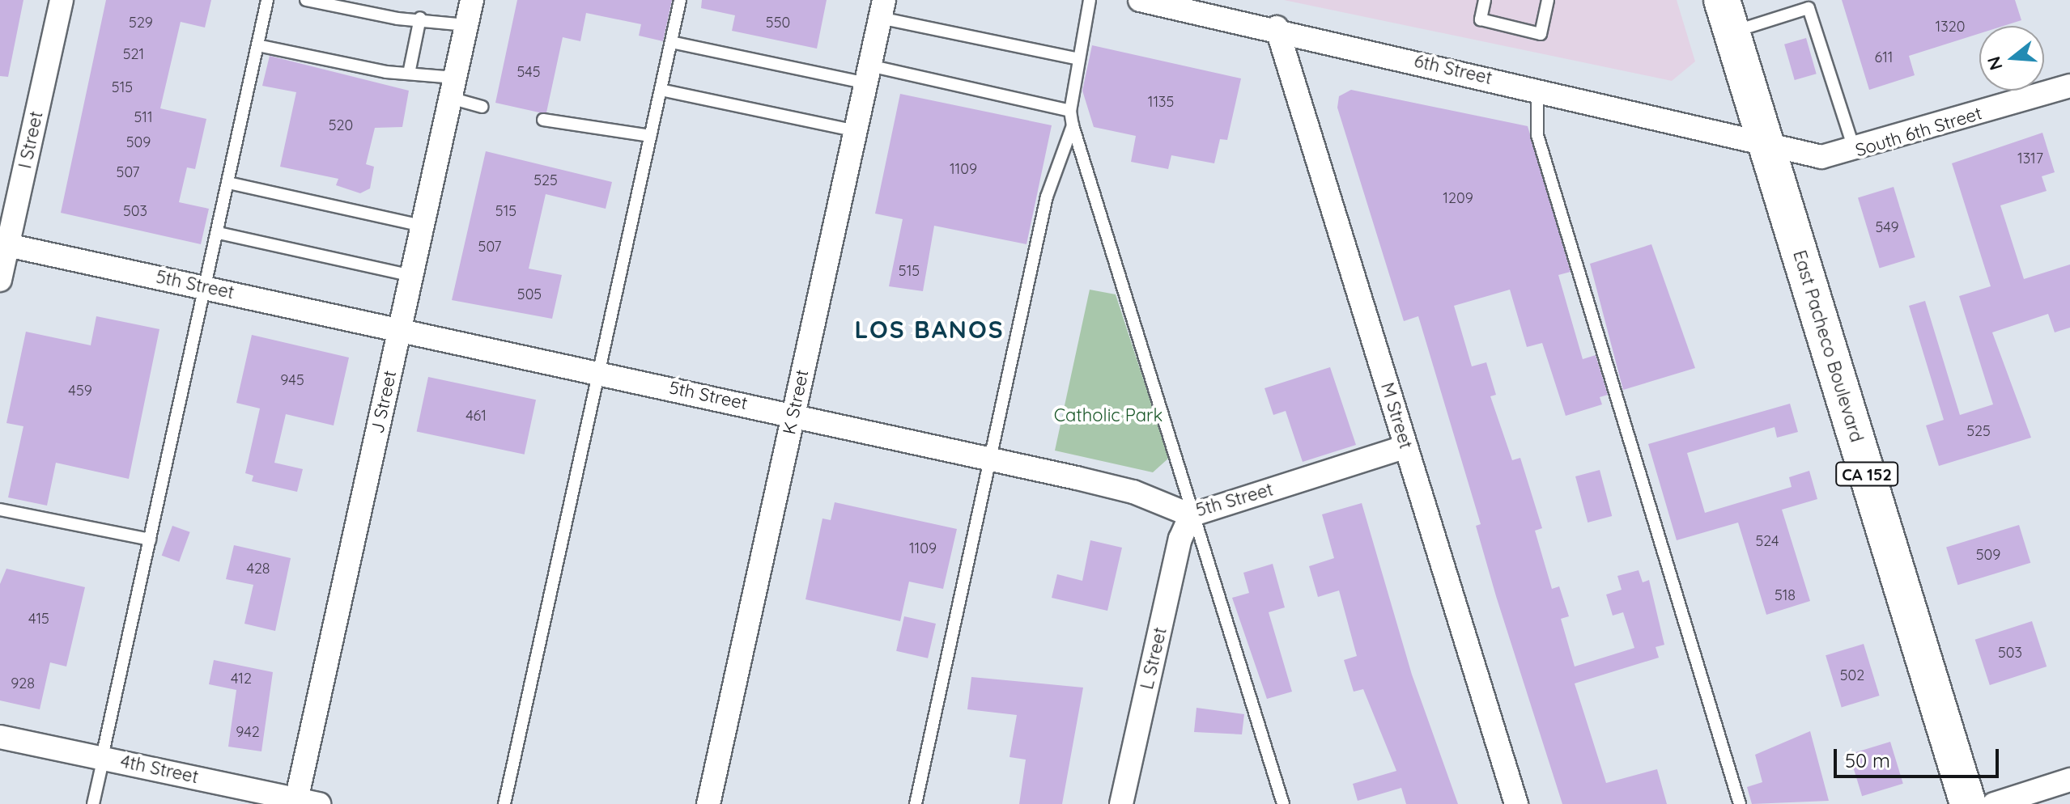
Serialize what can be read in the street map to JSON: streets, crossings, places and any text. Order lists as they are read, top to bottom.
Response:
{
  "streets": {
    "highway": ["East Pacheco Boulevard", "CA 152"],
    "street": [
      "6th Street",
      "South 6th Street",
      "I Street",
      "5th Street",
      "J Street",
      "K Street",
      "M Street",
      "L Street",
      "4th Street"
    ]
  },
  "crossings": [
    ["6th Street", "South 6th Street"],
    ["6th Street", "East Pacheco Boulevard"],
    ["6th Street", "M Street"],
    ["South 6th Street", "East Pacheco Boulevard"],
    ["I Street", "5th Street"],
    ["5th Street", "J Street"],
    ["5th Street", "K Street"],
    ["5th Street", "M Street"],
    ["5th Street", "L Street"],
    ["J Street", "4th Street"]
  ],
  "districts": ["LOS BANOS"],
  "parks": ["Catholic Park"],
  "house_numbers": [
    "529",
    "550",
    "1320",
    "521",
    "611",
    "545",
    "515",
    "1135",
    "511",
    "520",
    "509",
    "1317",
    "1109",
    "507",
    "525",
    "1209",
    "503",
    "515",
    "549",
    "507",
    "515",
    "505",
    "945",
    "459",
    "461",
    "525",
    "524",
    "1109",
    "509",
    "428",
    "518",
    "415",
    "503",
    "502",
    "412",
    "928",
    "942"
  ],
  "scale_bar": "50 m",
  "north": "left"
}
